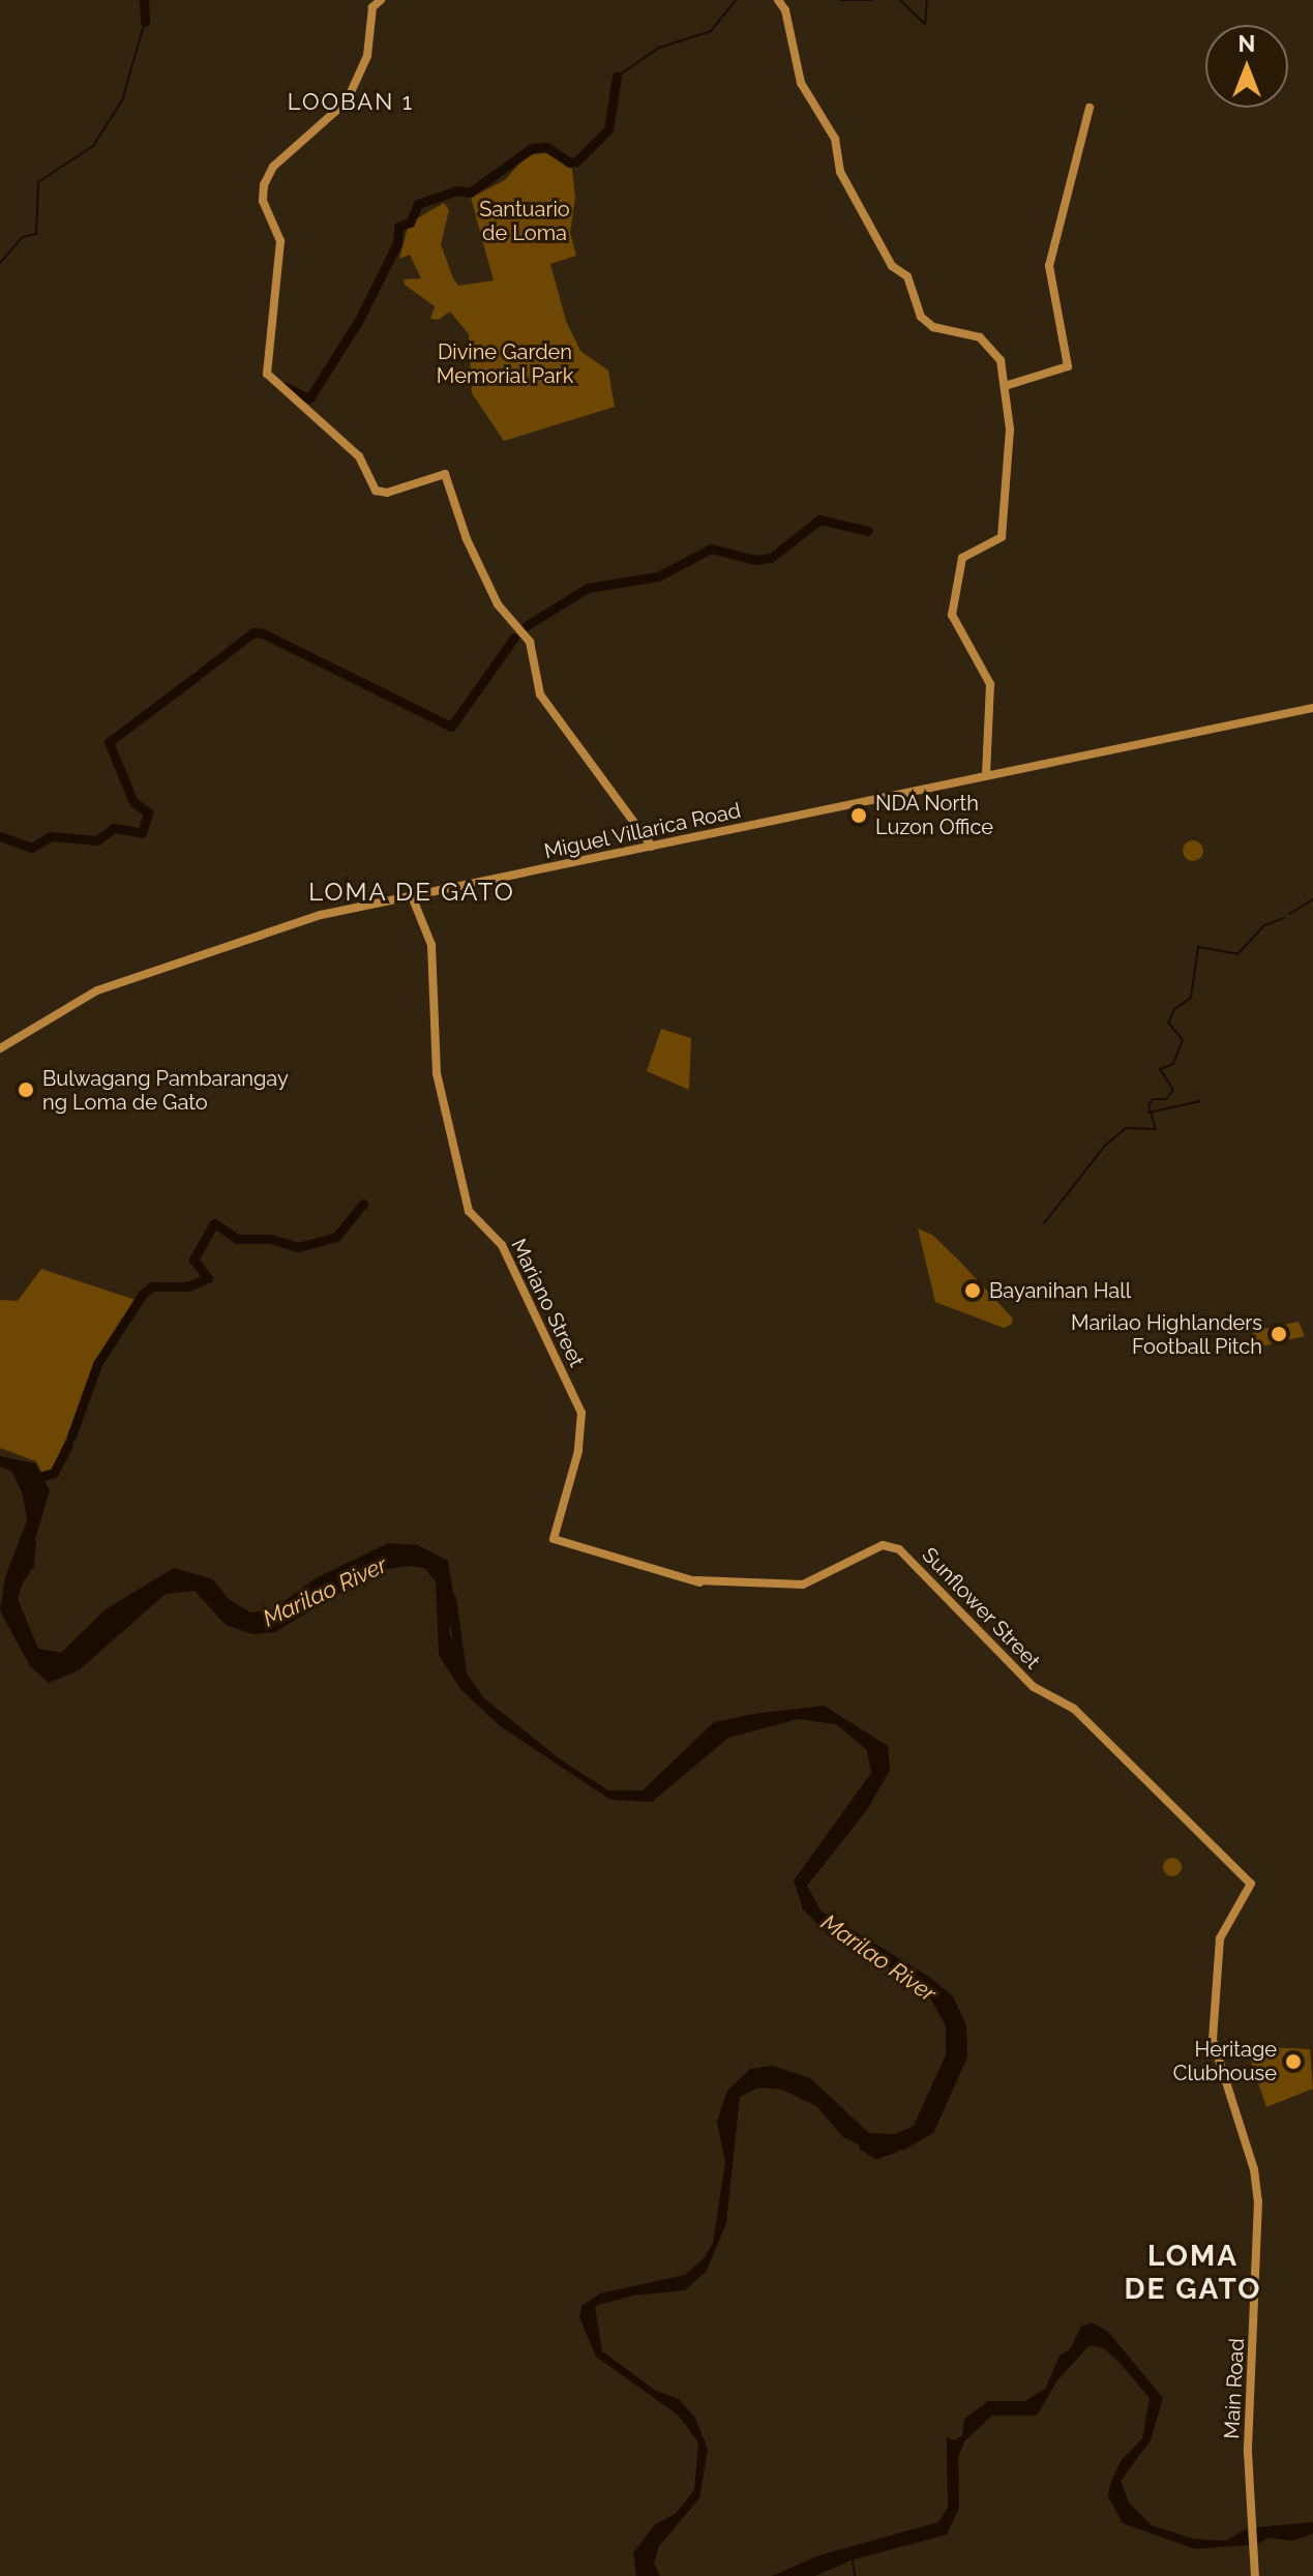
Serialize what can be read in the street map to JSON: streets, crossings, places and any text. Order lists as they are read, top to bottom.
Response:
{
  "streets": {
    "main road": [
      "Miguel Villarica Road",
      "Mariano Street",
      "Sunflower Street",
      "Main Road"
    ]
  },
  "crossings": [
    ["Miguel Villarica Road", "Mariano Street"],
    ["Mariano Street", "Sunflower Street"],
    ["Sunflower Street", "Main Road"]
  ],
  "districts": ["LOOBAN 1", "LOMA DE GATO", "LOMA DE GATO"],
  "water": ["Marilao River"],
  "parks": ["Santuario de Loma", "Divine Garden Memorial Park"],
  "places": [
    "NDA North Luzon Office",
    "Bulwagang Pambarangay ng Loma de Gato",
    "Bayanihan Hall",
    "Marilao Highlanders Football Pitch",
    "Heritage Clubhouse"
  ],
  "north": "top"
}
